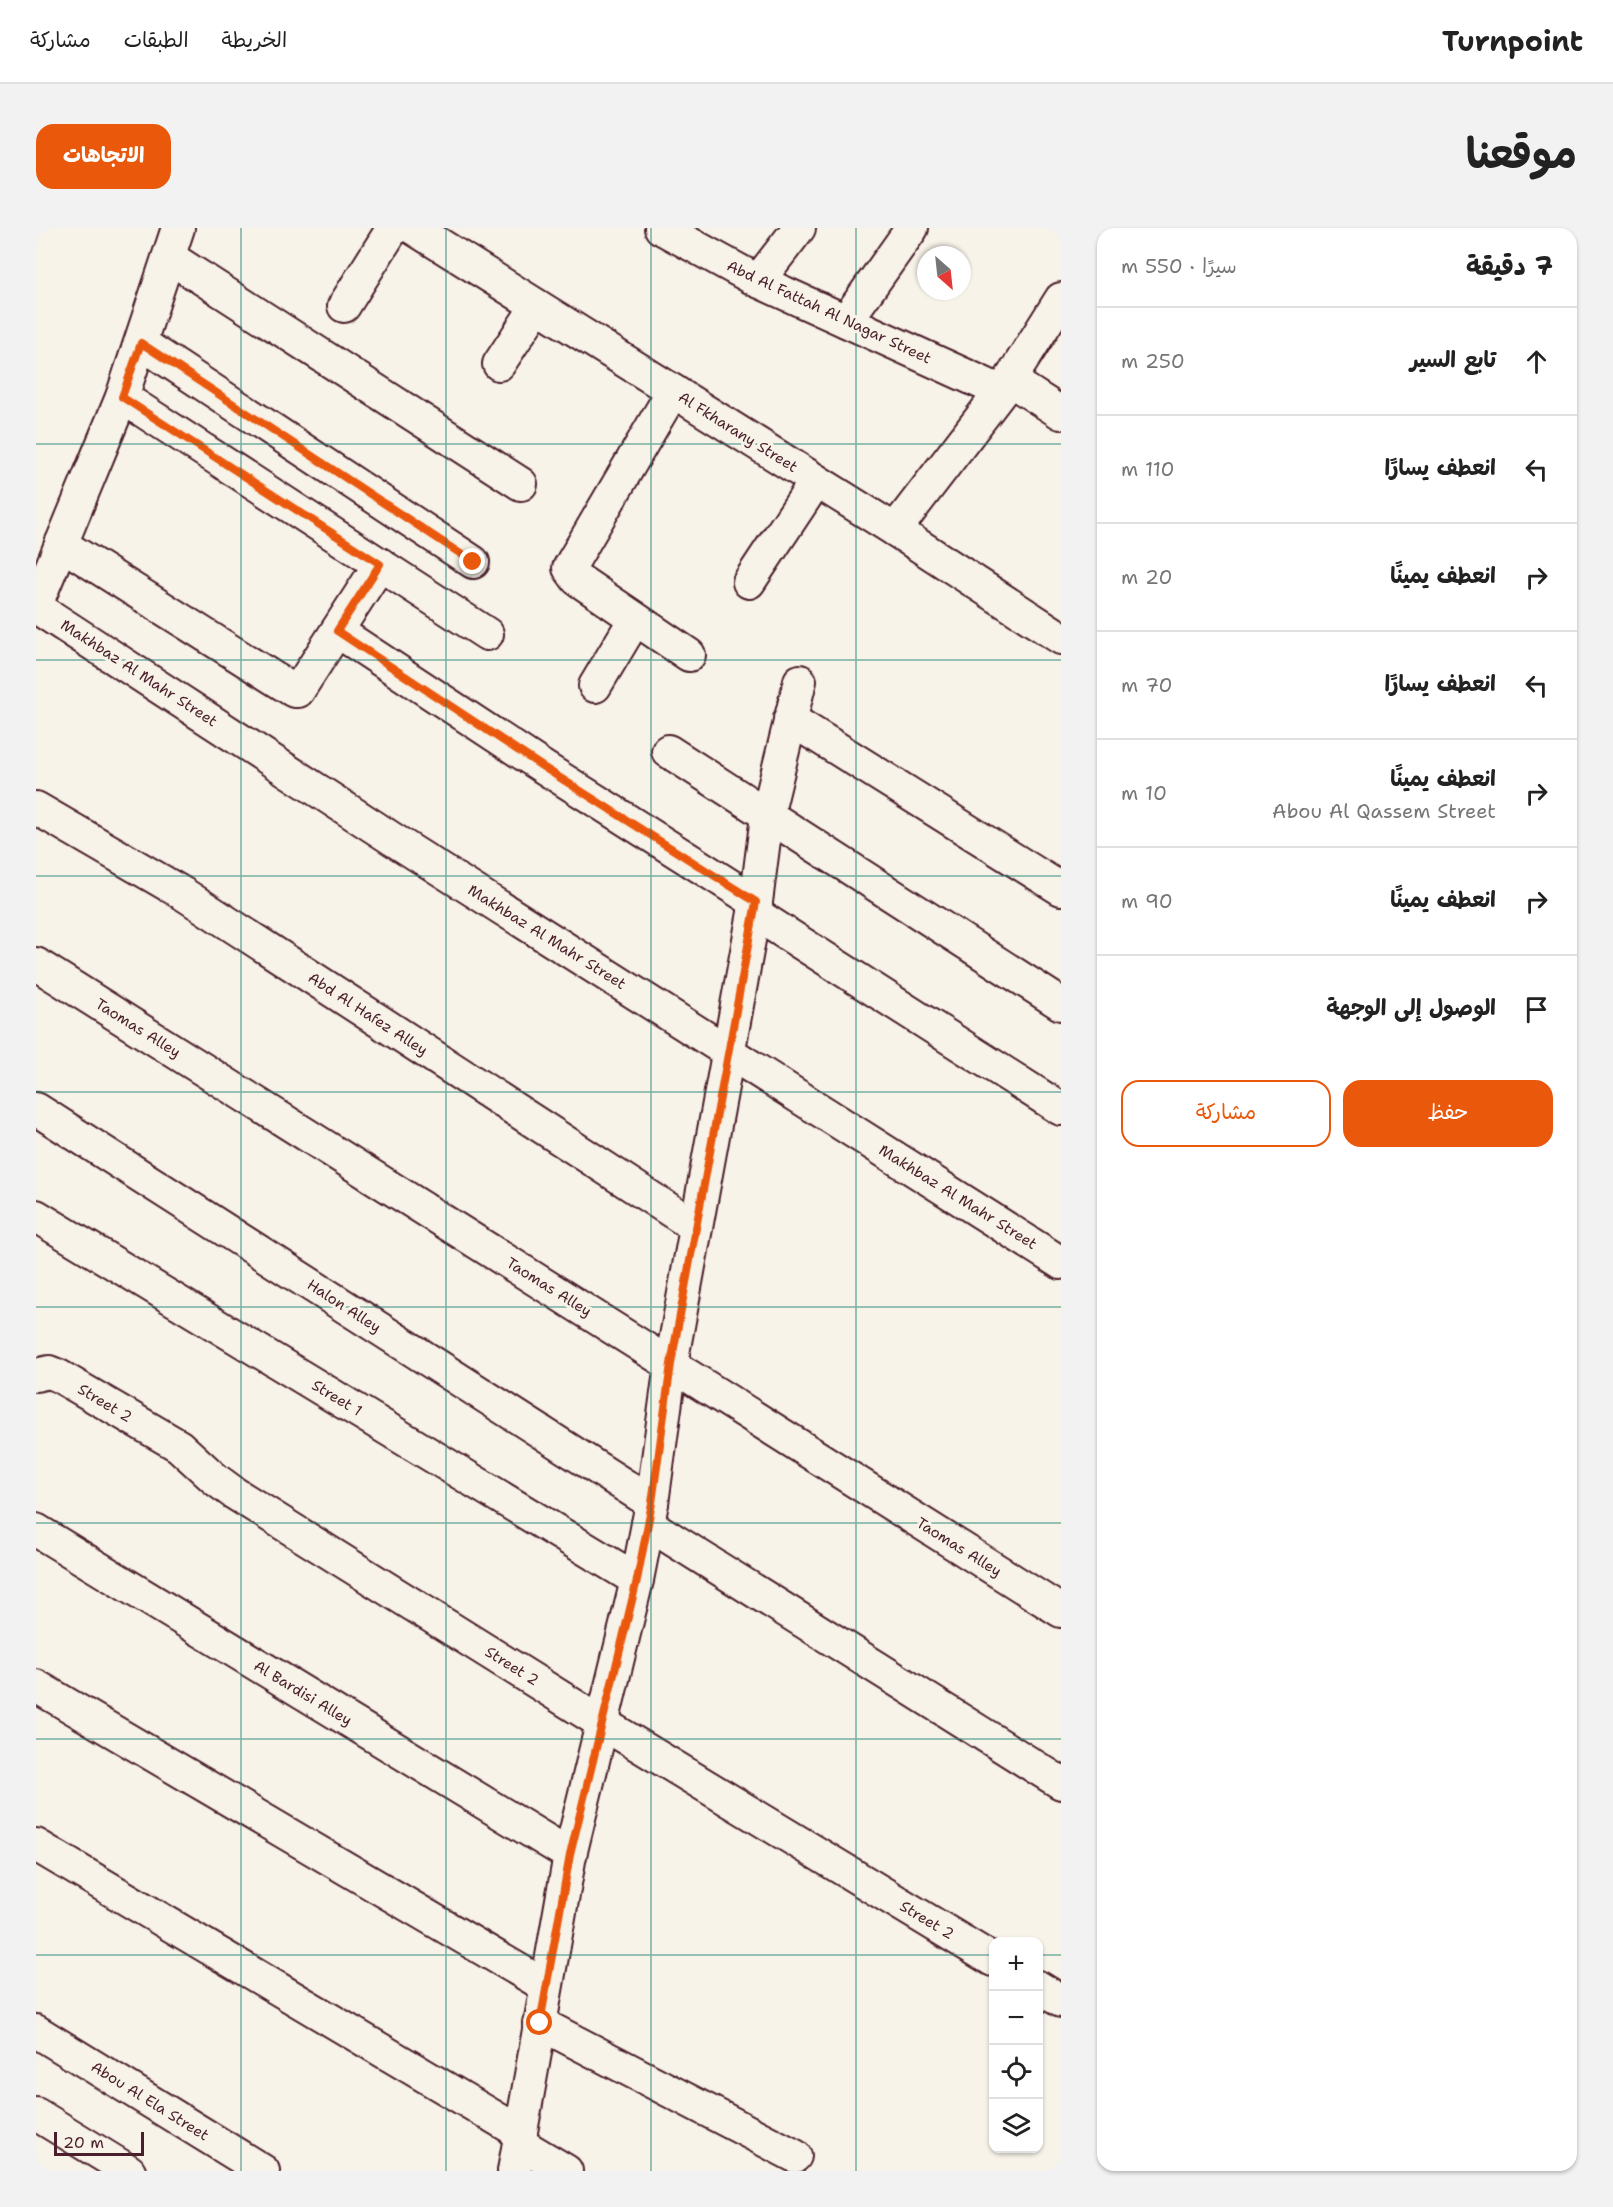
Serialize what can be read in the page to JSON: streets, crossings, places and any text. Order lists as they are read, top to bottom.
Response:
{
  "streets": {
    "street": [
      "Abd Al Fattah Al Nagar Street",
      "Al Fkharany Street",
      "Makhbaz Al Mahr Street",
      "Abd Al Hafez Alley",
      "Taomas Alley",
      "Halon Alley",
      "Street 1",
      "Street 2",
      "Al Bardisi Alley",
      "Abou Al Ela Street"
    ]
  },
  "scale_bar": "20 m",
  "north": "bottom right",
  "page": {
    "header": "Turnpoint",
    "nav": ["الخريطة", "الطبقات", "مشاركة"],
    "title": "موقعنا",
    "buttons": [
      "الاتجاهات",
      ["حفظ", "مشاركة"]
    ],
    "heading": ["7 دقيقة", "سيرًا · 550 m"],
    "list": [
      ["تابع السير", "250 m"],
      ["انعطف يسارًا", "110 m"],
      ["انعطف يمينًا", "20 m"],
      ["انعطف يسارًا", "70 m"],
      ["انعطف يمينًا", "Abou Al Qassem Street", "10 m"],
      ["انعطف يمينًا", "90 m"],
      "الوصول إلى الوجهة"
    ],
    "map_buttons": ["+", "−"],
    "scale": "20 m"
  }
}
